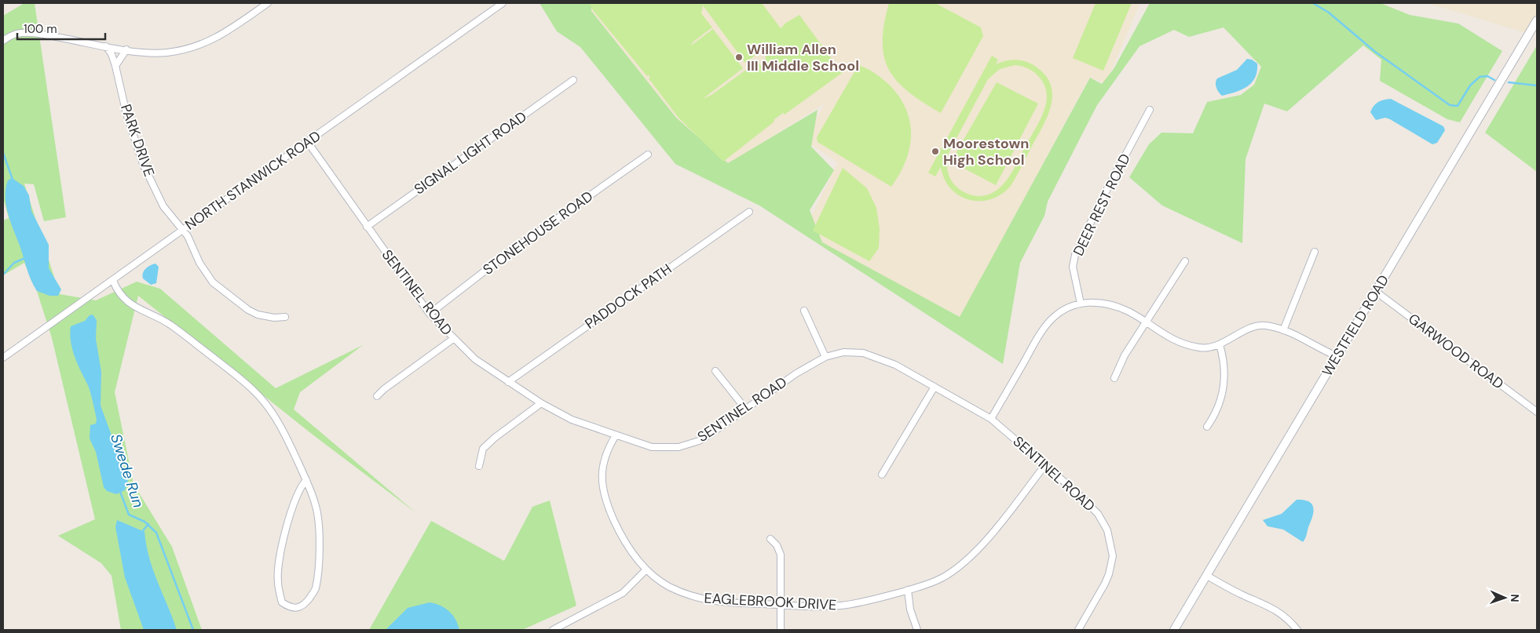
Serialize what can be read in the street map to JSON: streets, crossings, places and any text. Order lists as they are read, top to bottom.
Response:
{
  "streets": {
    "street": [
      "PARK DRIVE",
      "SIGNAL LIGHT ROAD",
      "NORTH STANWICK ROAD",
      "DEER REST ROAD",
      "STONEHOUSE ROAD",
      "SENTINEL ROAD",
      "PADDOCK PATH",
      "WESTFIELD ROAD",
      "GARWOOD ROAD",
      "EAGLEBROOK DRIVE"
    ]
  },
  "crossings": [
    ["PARK DRIVE", "NORTH STANWICK ROAD"],
    ["SIGNAL LIGHT ROAD", "SENTINEL ROAD"],
    ["NORTH STANWICK ROAD", "SENTINEL ROAD"],
    ["STONEHOUSE ROAD", "SENTINEL ROAD"],
    ["SENTINEL ROAD", "PADDOCK PATH"],
    ["SENTINEL ROAD", "EAGLEBROOK DRIVE"],
    ["WESTFIELD ROAD", "GARWOOD ROAD"]
  ],
  "water": ["Swede Run"],
  "places": ["William Allen III Middle School", "Moorestown High School"],
  "scale_bar": "100 m",
  "north": "right"
}
